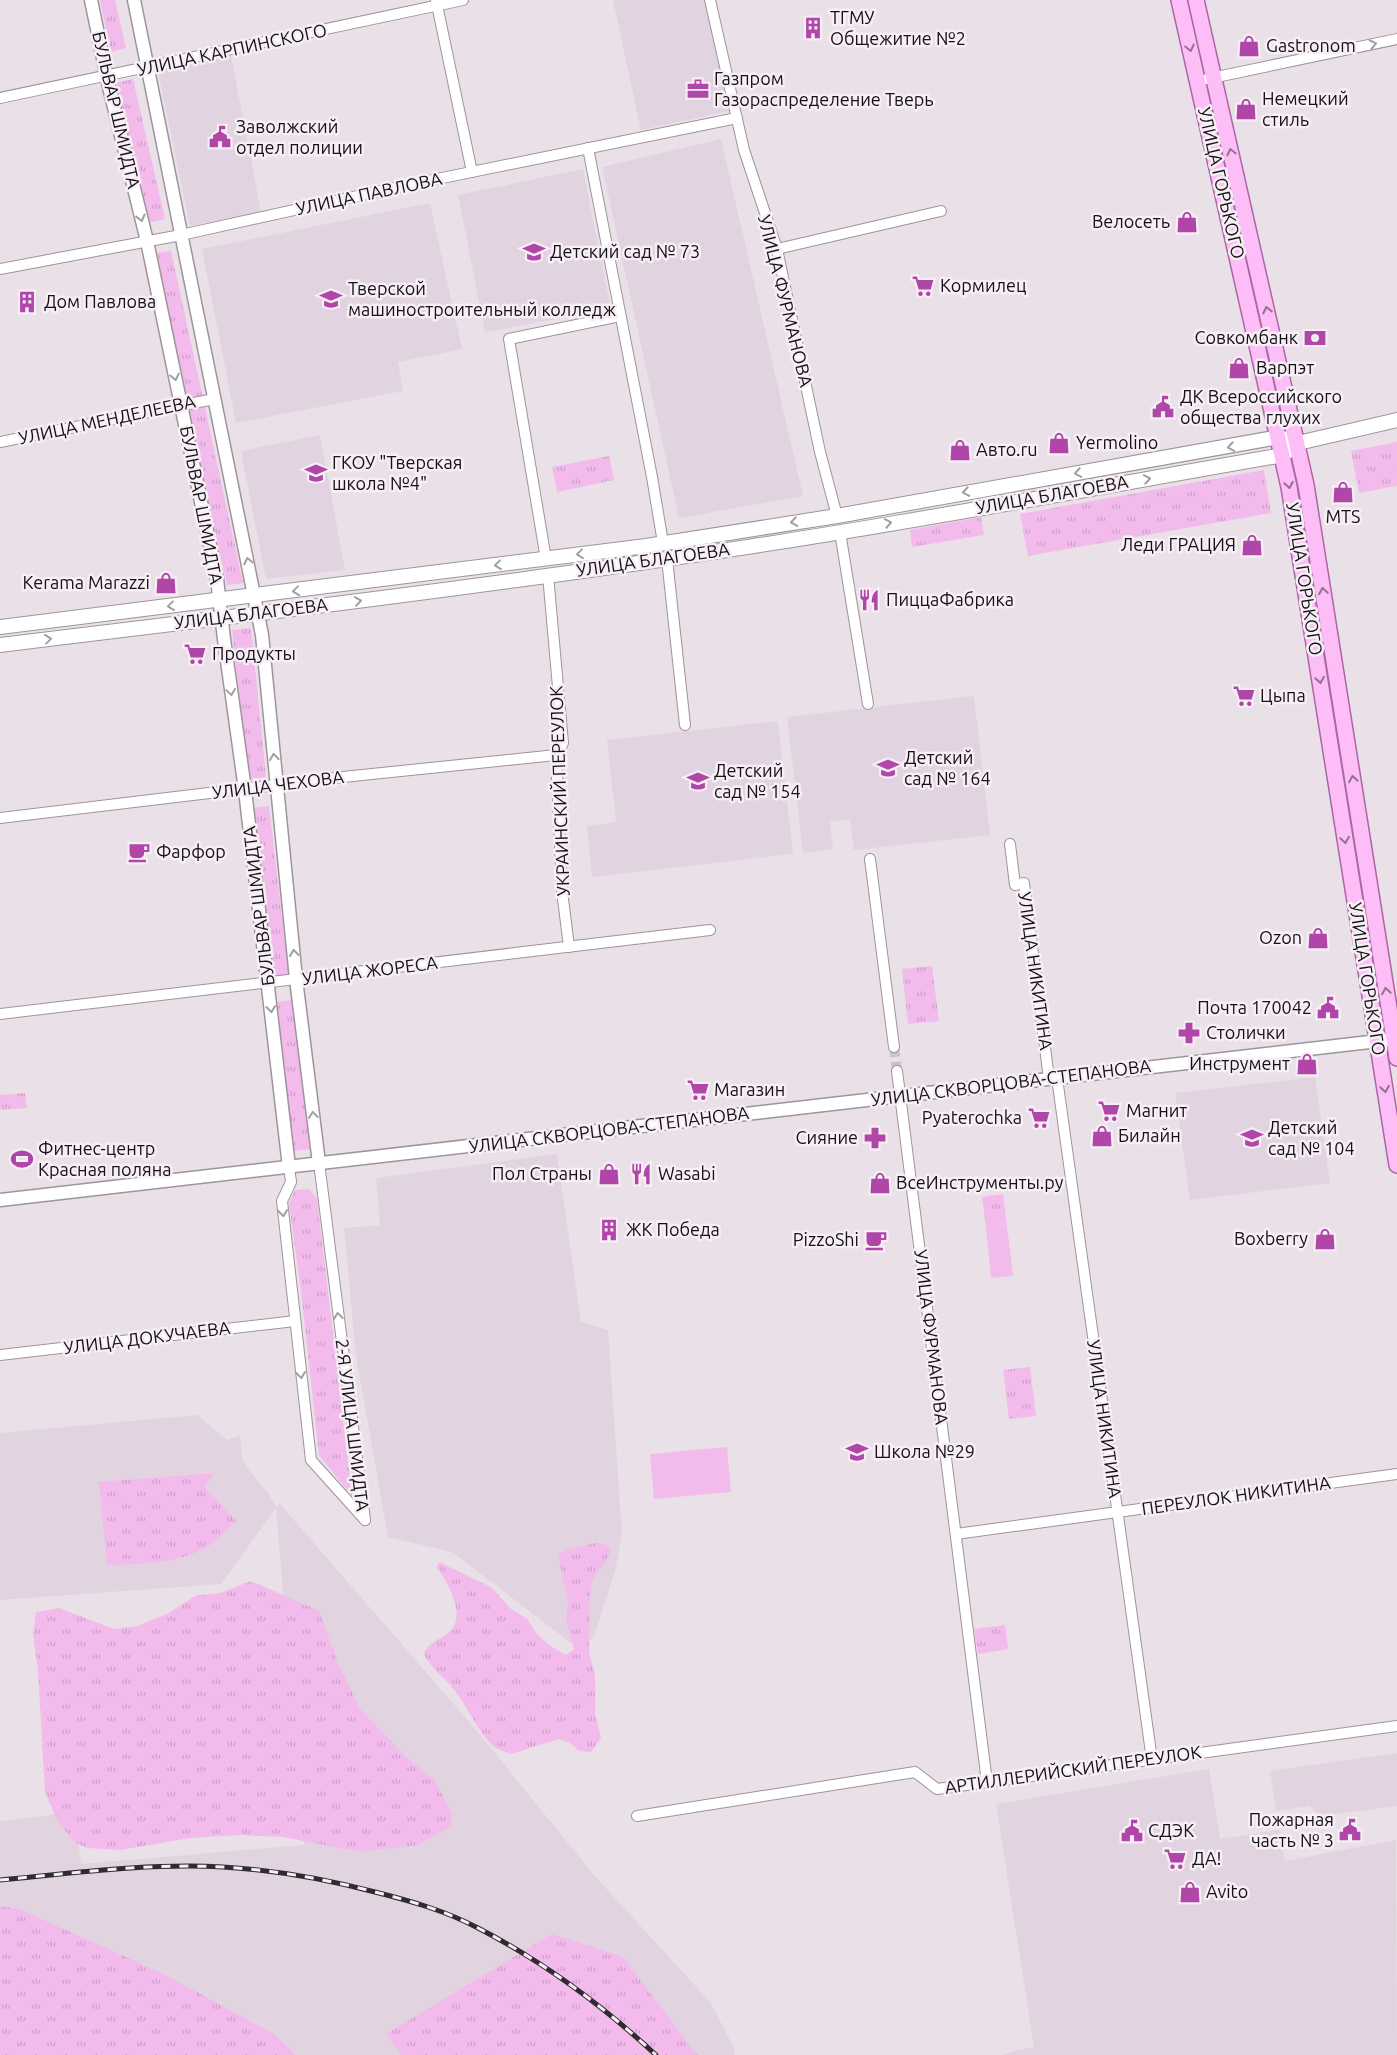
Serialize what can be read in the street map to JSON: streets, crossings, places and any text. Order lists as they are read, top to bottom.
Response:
{
  "streets": {
    "main road": ["УЛИЦА ГОРЬКОГО", "УЛИЦА БЛАГОЕВА"],
    "street": [
      "УЛИЦА КАРПИНСКОГО",
      "БУЛЬВАР ШМИДТА",
      "УЛИЦА ПАВЛОВА",
      "УЛИЦА ФУРМАНОВА",
      "УЛИЦА МЕНДЕЛЕЕВА",
      "УЛИЦА ЧЕХОВА",
      "УКРАИНСКИЙ ПЕРЕУЛОК",
      "УЛИЦА ЖОРЕСА",
      "УЛИЦА НИКИТИНА",
      "УЛИЦА СКВОРЦОВА-СТЕПАНОВА",
      "УЛИЦА ДОКУЧАЕВА",
      "2-Я УЛИЦА ШМИДТА",
      "ПЕРЕУЛОК НИКИТИНА",
      "АРТИЛЛЕРИЙСКИЙ ПЕРЕУЛОК"
    ]
  },
  "crossings": [
    ["УЛИЦА КАРПИНСКОГО", "БУЛЬВАР ШМИДТА"],
    ["БУЛЬВАР ШМИДТА", "УЛИЦА ПАВЛОВА"],
    ["БУЛЬВАР ШМИДТА", "УЛИЦА МЕНДЕЛЕЕВА"],
    ["БУЛЬВАР ШМИДТА", "УЛИЦА БЛАГОЕВА"],
    ["БУЛЬВАР ШМИДТА", "УЛИЦА ЧЕХОВА"],
    ["БУЛЬВАР ШМИДТА", "УЛИЦА ЖОРЕСА"],
    ["БУЛЬВАР ШМИДТА", "УЛИЦА СКВОРЦОВА-СТЕПАНОВА"],
    ["БУЛЬВАР ШМИДТА", "2-Я УЛИЦА ШМИДТА"],
    ["УЛИЦА ГОРЬКОГО", "УЛИЦА БЛАГОЕВА"],
    ["УЛИЦА ГОРЬКОГО", "УЛИЦА СКВОРЦОВА-СТЕПАНОВА"],
    ["УЛИЦА ПАВЛОВА", "УЛИЦА ФУРМАНОВА"],
    ["УЛИЦА ФУРМАНОВА", "УЛИЦА БЛАГОЕВА"],
    ["УЛИЦА ФУРМАНОВА", "УЛИЦА СКВОРЦОВА-СТЕПАНОВА"],
    ["УЛИЦА ФУРМАНОВА", "ПЕРЕУЛОК НИКИТИНА"],
    ["УЛИЦА ФУРМАНОВА", "АРТИЛЛЕРИЙСКИЙ ПЕРЕУЛОК"],
    ["УЛИЦА БЛАГОЕВА", "УКРАИНСКИЙ ПЕРЕУЛОК"],
    ["УЛИЦА ЧЕХОВА", "УКРАИНСКИЙ ПЕРЕУЛОК"],
    ["УКРАИНСКИЙ ПЕРЕУЛОК", "УЛИЦА ЖОРЕСА"],
    ["УЛИЦА НИКИТИНА", "УЛИЦА СКВОРЦОВА-СТЕПАНОВА"],
    ["УЛИЦА НИКИТИНА", "ПЕРЕУЛОК НИКИТИНА"],
    ["УЛИЦА НИКИТИНА", "АРТИЛЛЕРИЙСКИЙ ПЕРЕУЛОК"],
    ["УЛИЦА СКВОРЦОВА-СТЕПАНОВА", "2-Я УЛИЦА ШМИДТА"],
    ["УЛИЦА ДОКУЧАЕВА", "2-Я УЛИЦА ШМИДТА"]
  ],
  "places": {
    "building": ["ТГМУ Общежитие №2", "Дом Павлова", "ЖК Победа"],
    "shop": [
      "Gastronom",
      "Немецкий стиль",
      "Велосеть",
      "Варпэт",
      "Yermolino",
      "Авто.ru",
      "MTS",
      "Леди ГРАЦИЯ",
      "Kerama Marazzi",
      "Ozon",
      "Инструмент",
      "Билайн",
      "Пол Страны",
      "ВсеИнструменты.ру",
      "Boxberry",
      "Avito"
    ],
    "office": ["Газпром Газораспределение Тверь"],
    "public building": [
      "Заволжский отдел полиции",
      "ДК Всероссийского общества глухих",
      "Почта 170042",
      "Пожарная часть № 3",
      "СДЭК"
    ],
    "school or university": [
      "Детский сад № 73",
      "Тверской машиностроительный колледж",
      "ГКОУ \"Тверская школа №4\"",
      "Детский сад № 164",
      "Детский сад № 154",
      "Детский сад № 104",
      "Школа №29"
    ],
    "supermarket": [
      "Кормилец",
      "Продукты",
      "Цыпа",
      "Магазин",
      "Магнит",
      "Pyaterochka",
      "ДА!"
    ],
    "bank": ["Совкомбанк"],
    "restaurant": ["ПиццаФабрика", "Wasabi"],
    "cafe": ["Фарфор", "PizzoShi"],
    "pharmacy": ["Столички", "Сияние"],
    "sports": ["Фитнес-центр Красная поляна"]
  }
}
